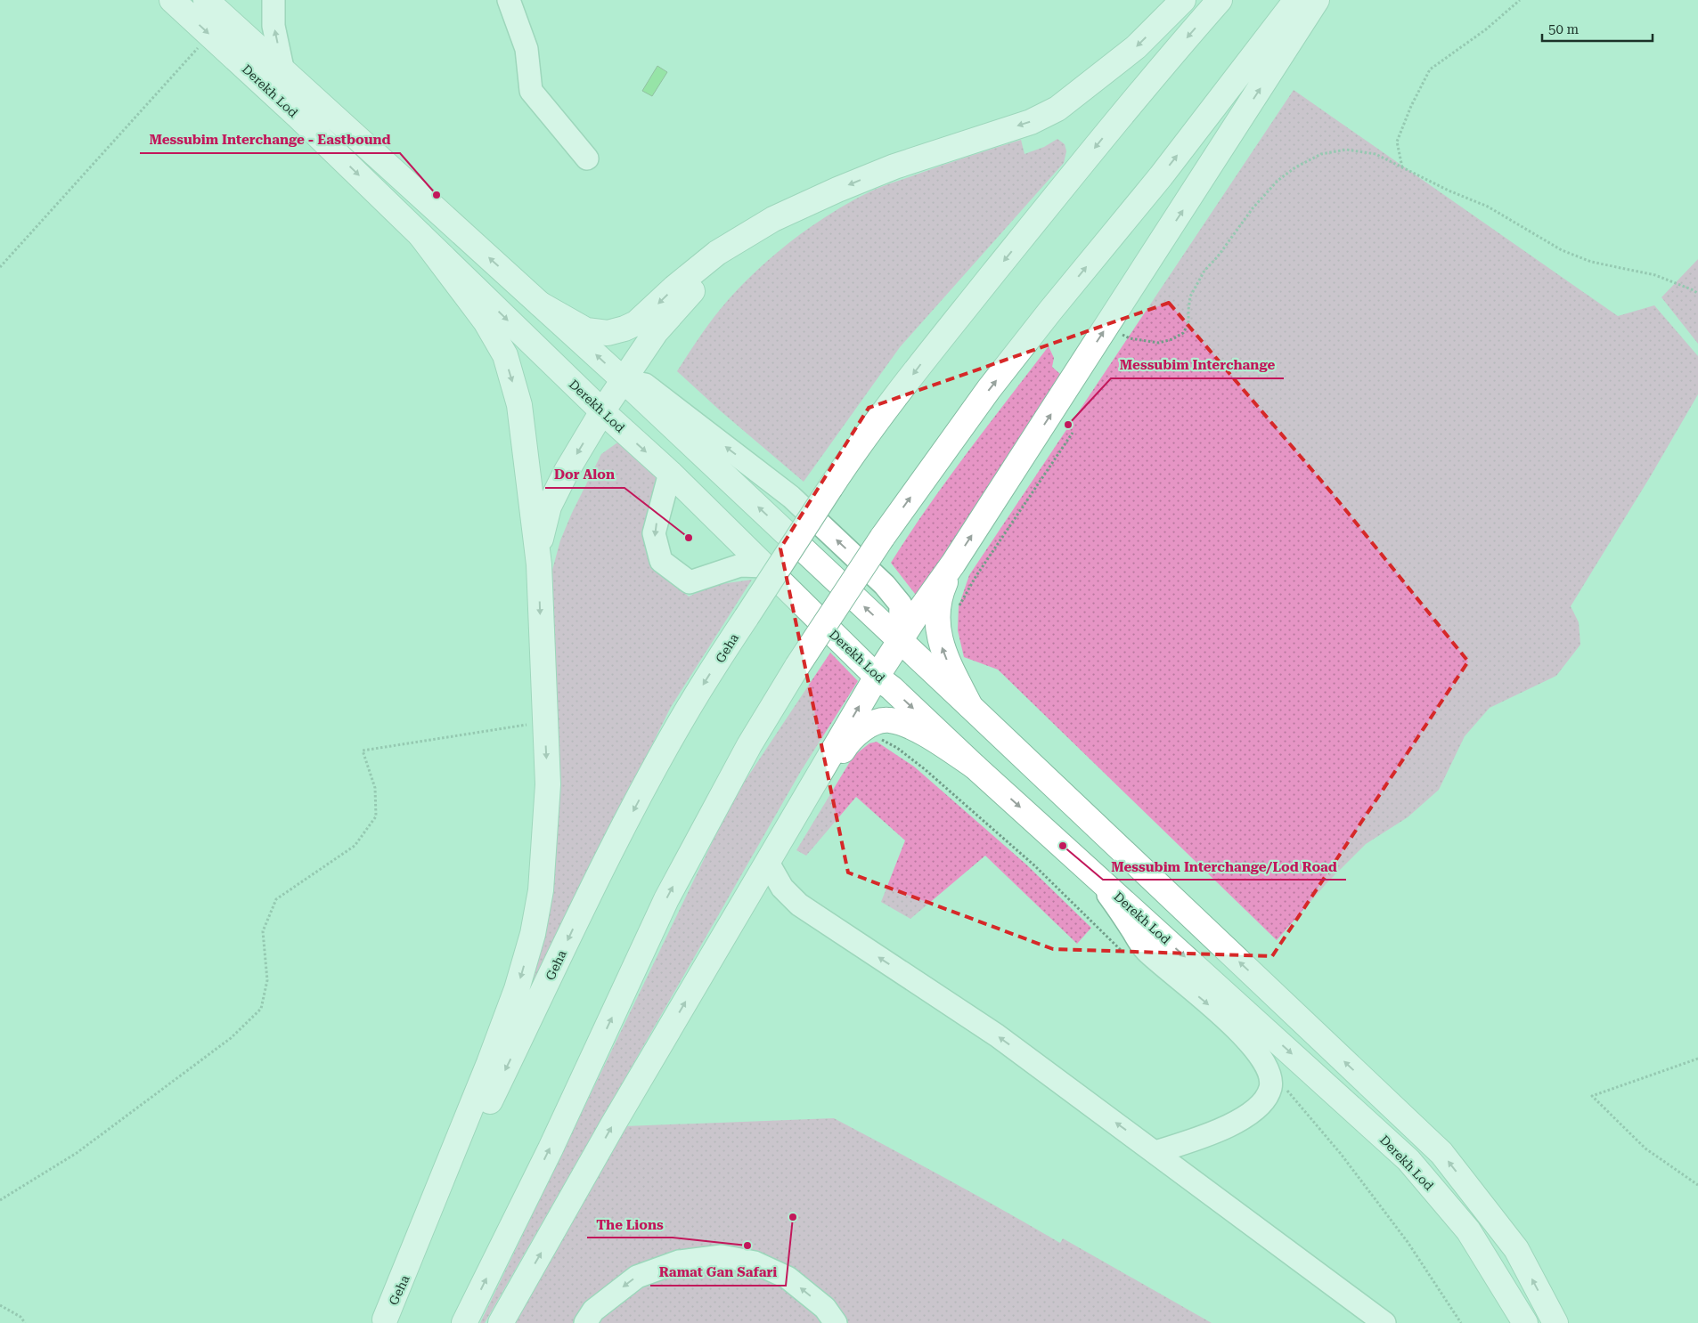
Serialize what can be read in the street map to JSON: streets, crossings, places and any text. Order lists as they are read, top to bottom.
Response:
{
  "streets": {
    "main road": ["Derekh Lod", "Geha"]
  },
  "places": [
    "Messubim Interchange - Eastbound",
    "Messubim Interchange",
    "Dor Alon",
    "Messubim Interchange/Lod Road",
    "Ramat Gan Safari",
    "The Lions"
  ],
  "scale_bar": "50 m"
}
